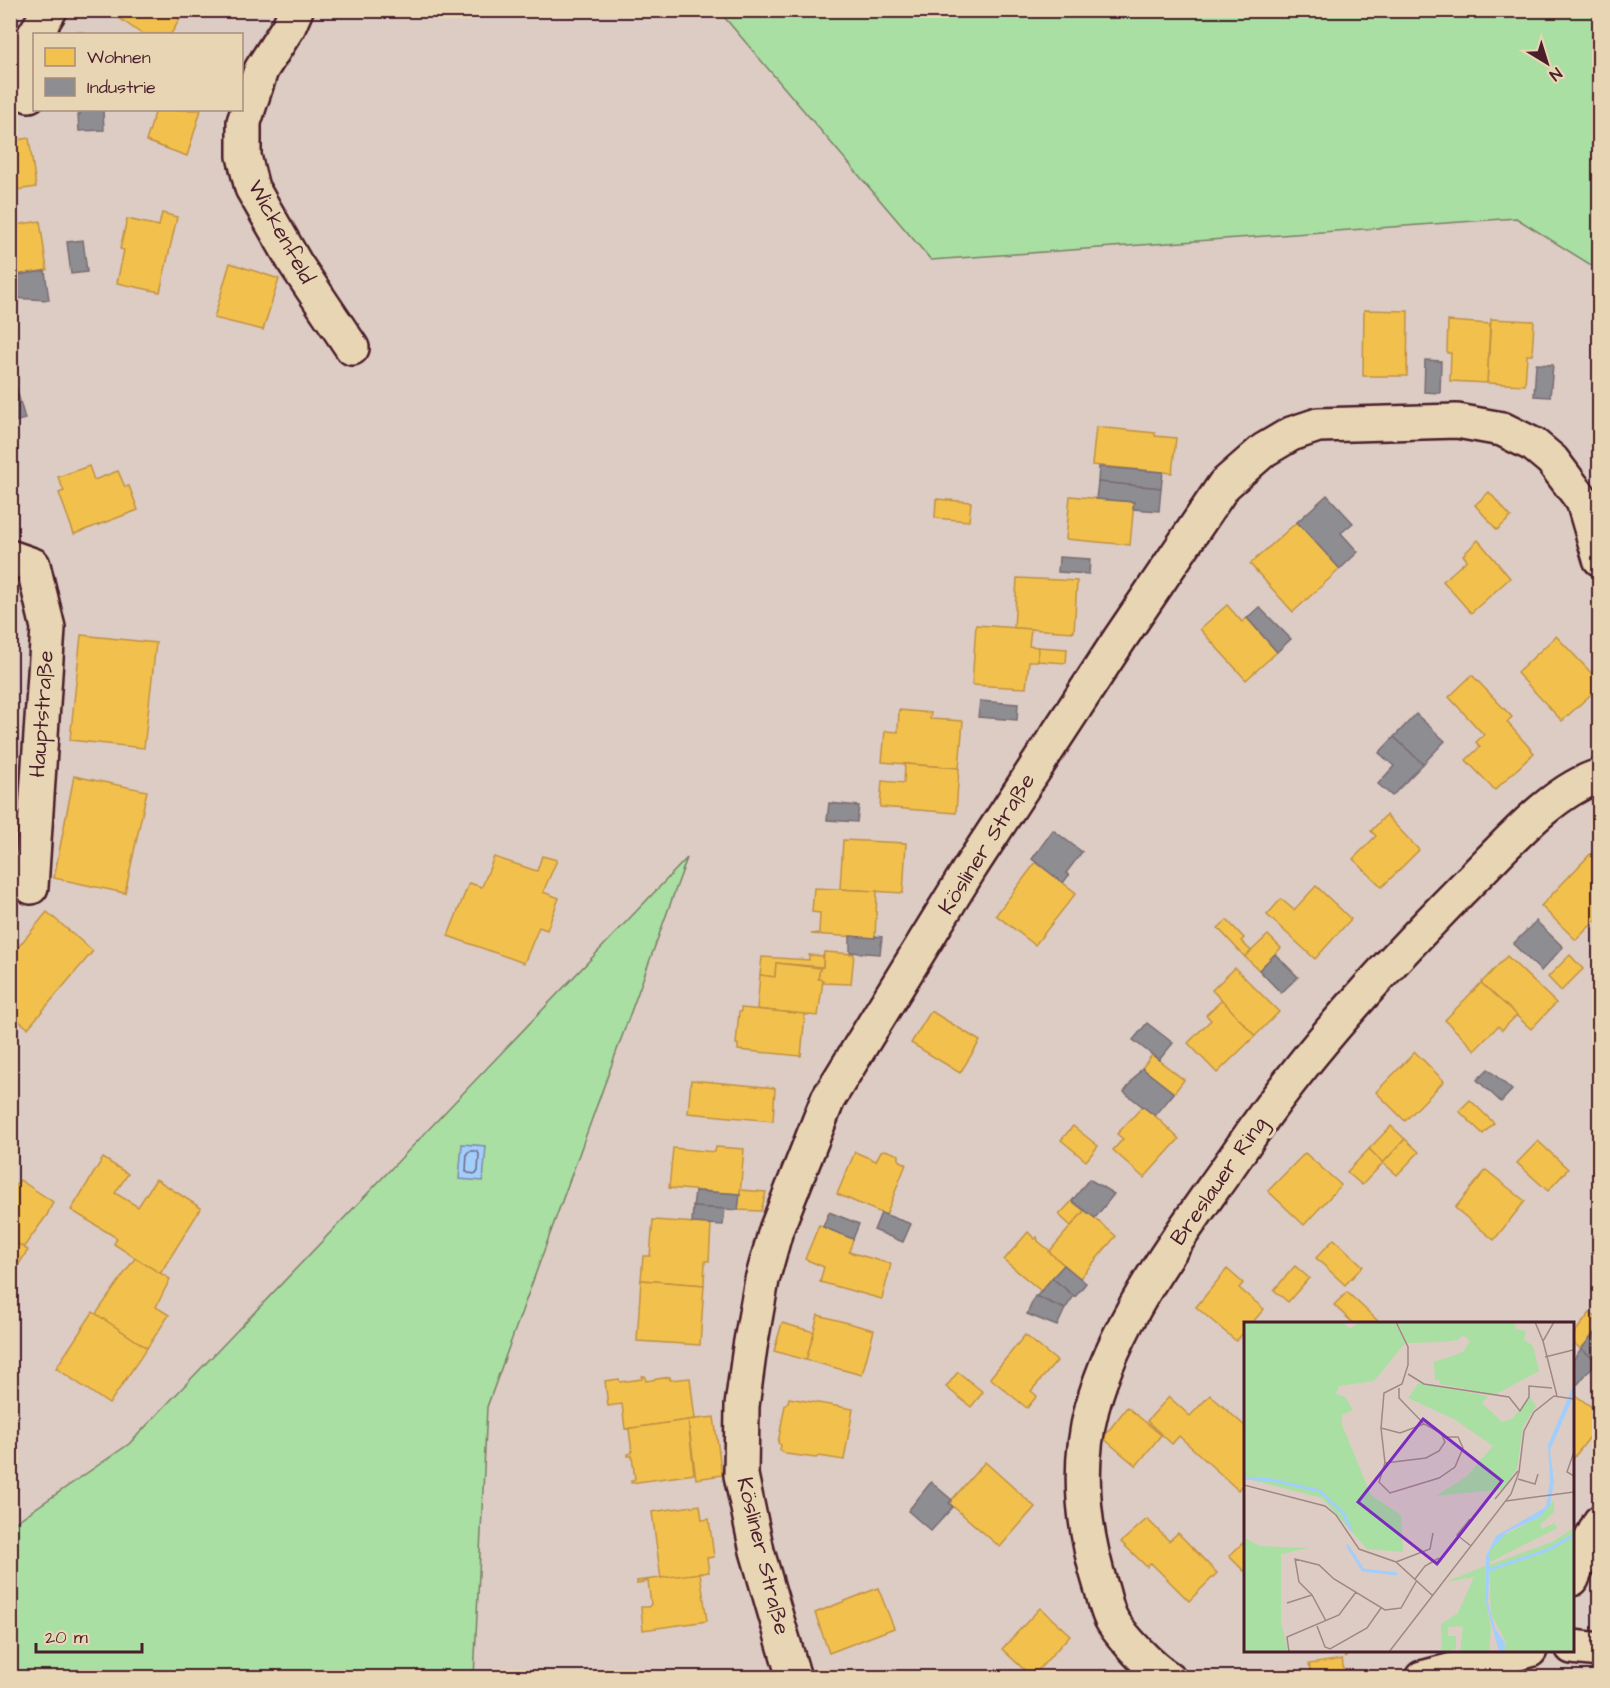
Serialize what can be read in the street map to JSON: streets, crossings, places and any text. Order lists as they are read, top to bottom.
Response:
{
  "streets": {
    "street": [
      "Wickenfeld",
      "Hauptstraße",
      "Kösliner Straße",
      "Breslauer Ring"
    ]
  },
  "legend": ["Wohnen", "Industrie"],
  "scale_bar": "20 m",
  "north": "bottom right"
}
